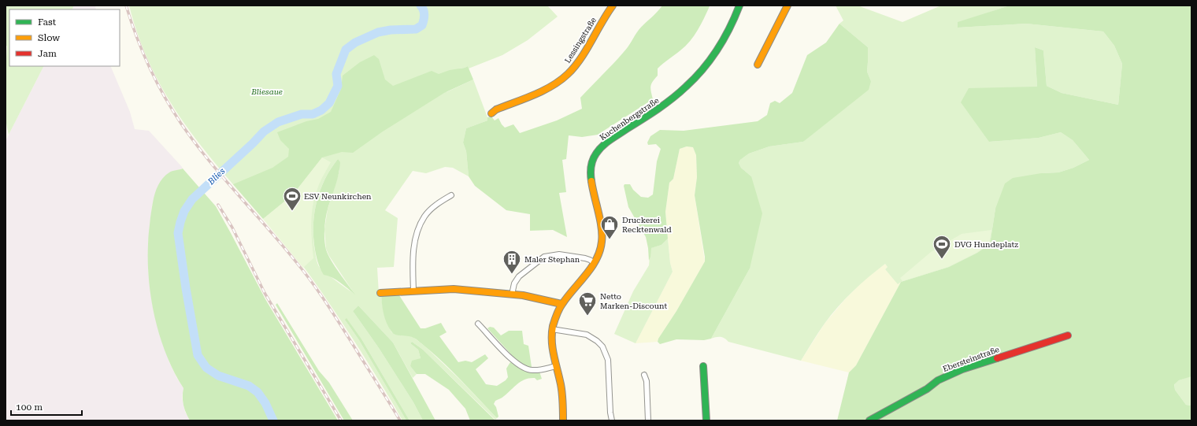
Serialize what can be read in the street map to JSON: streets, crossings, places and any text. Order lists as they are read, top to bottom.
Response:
{
  "streets": {
    "street": ["Lessingstraße", "Kuchenbergstraße", "Ebersteinstraße"]
  },
  "water": ["Blies"],
  "parks": ["Bliesaue"],
  "places": {
    "sports": ["ESV Neunkirchen", "DVG Hundeplatz"],
    "shop": ["Druckerei Recktenwald"],
    "building": ["Maler Stephan"],
    "supermarket": ["Netto Marken-Discount"]
  },
  "legend": ["Fast", "Slow", "Jam"],
  "scale_bar": "100 m"
}
